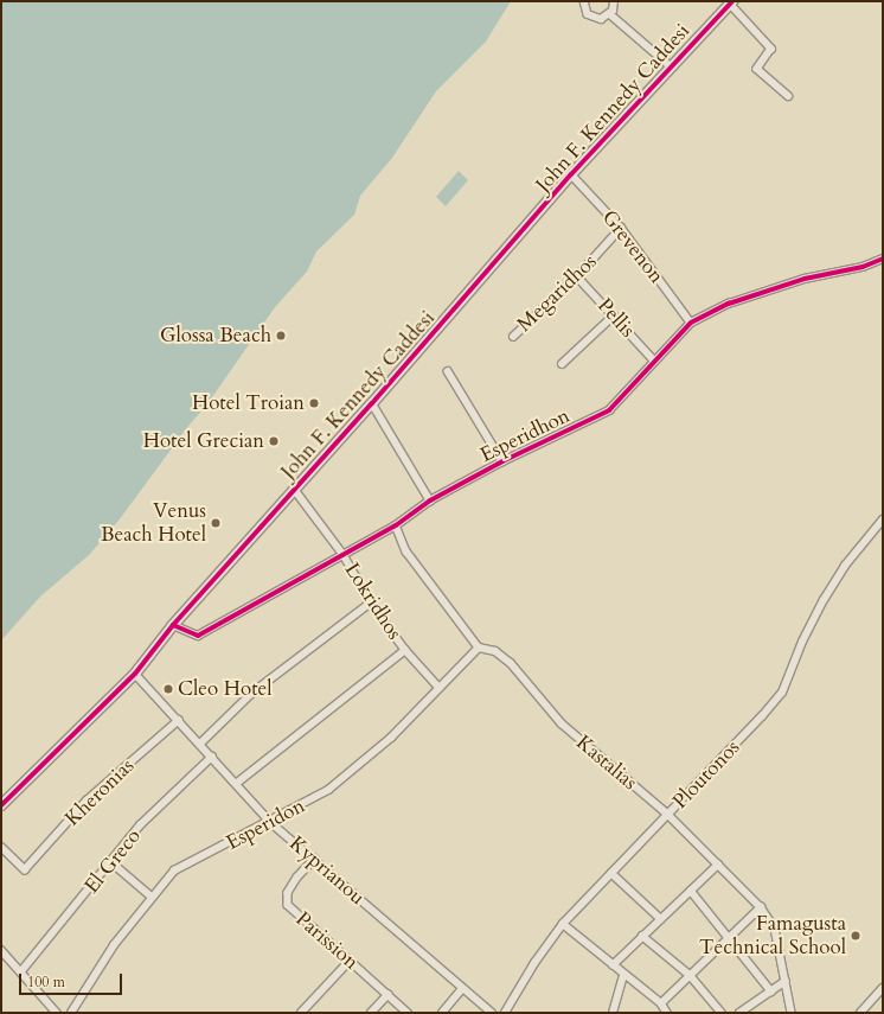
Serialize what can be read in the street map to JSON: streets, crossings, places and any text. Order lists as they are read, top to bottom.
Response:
{
  "streets": {
    "street": [
      "John F. Kennedy Caddesi",
      "Grevenon",
      "Megaridhos",
      "Pellis",
      "Esperidhon",
      "Lokridhos",
      "Kastalias",
      "Ploutonos",
      "Kheronias",
      "Esperidon",
      "El Greco",
      "Kyprianou",
      "Parission"
    ]
  },
  "crossings": [
    ["John F. Kennedy Caddesi", "Grevenon"],
    ["John F. Kennedy Caddesi", "Esperidhon"],
    ["John F. Kennedy Caddesi", "Lokridhos"],
    ["John F. Kennedy Caddesi", "Kyprianou"],
    ["Grevenon", "Megaridhos"],
    ["Grevenon", "Esperidhon"],
    ["Megaridhos", "Pellis"],
    ["Pellis", "Esperidhon"],
    ["Esperidhon", "Lokridhos"],
    ["Lokridhos", "Esperidon"],
    ["Kastalias", "Ploutonos"],
    ["Kastalias", "Esperidon"],
    ["Kheronias", "Kyprianou"],
    ["Esperidon", "Kyprianou"],
    ["El Greco", "Kyprianou"],
    ["Kyprianou", "Parission"]
  ],
  "places": [
    "Glossa Beach",
    "Hotel Troian",
    "Hotel Grecian",
    "Venus Beach Hotel",
    "Cleo Hotel",
    "Famagusta Technical School"
  ],
  "scale_bar": "100 m"
}
